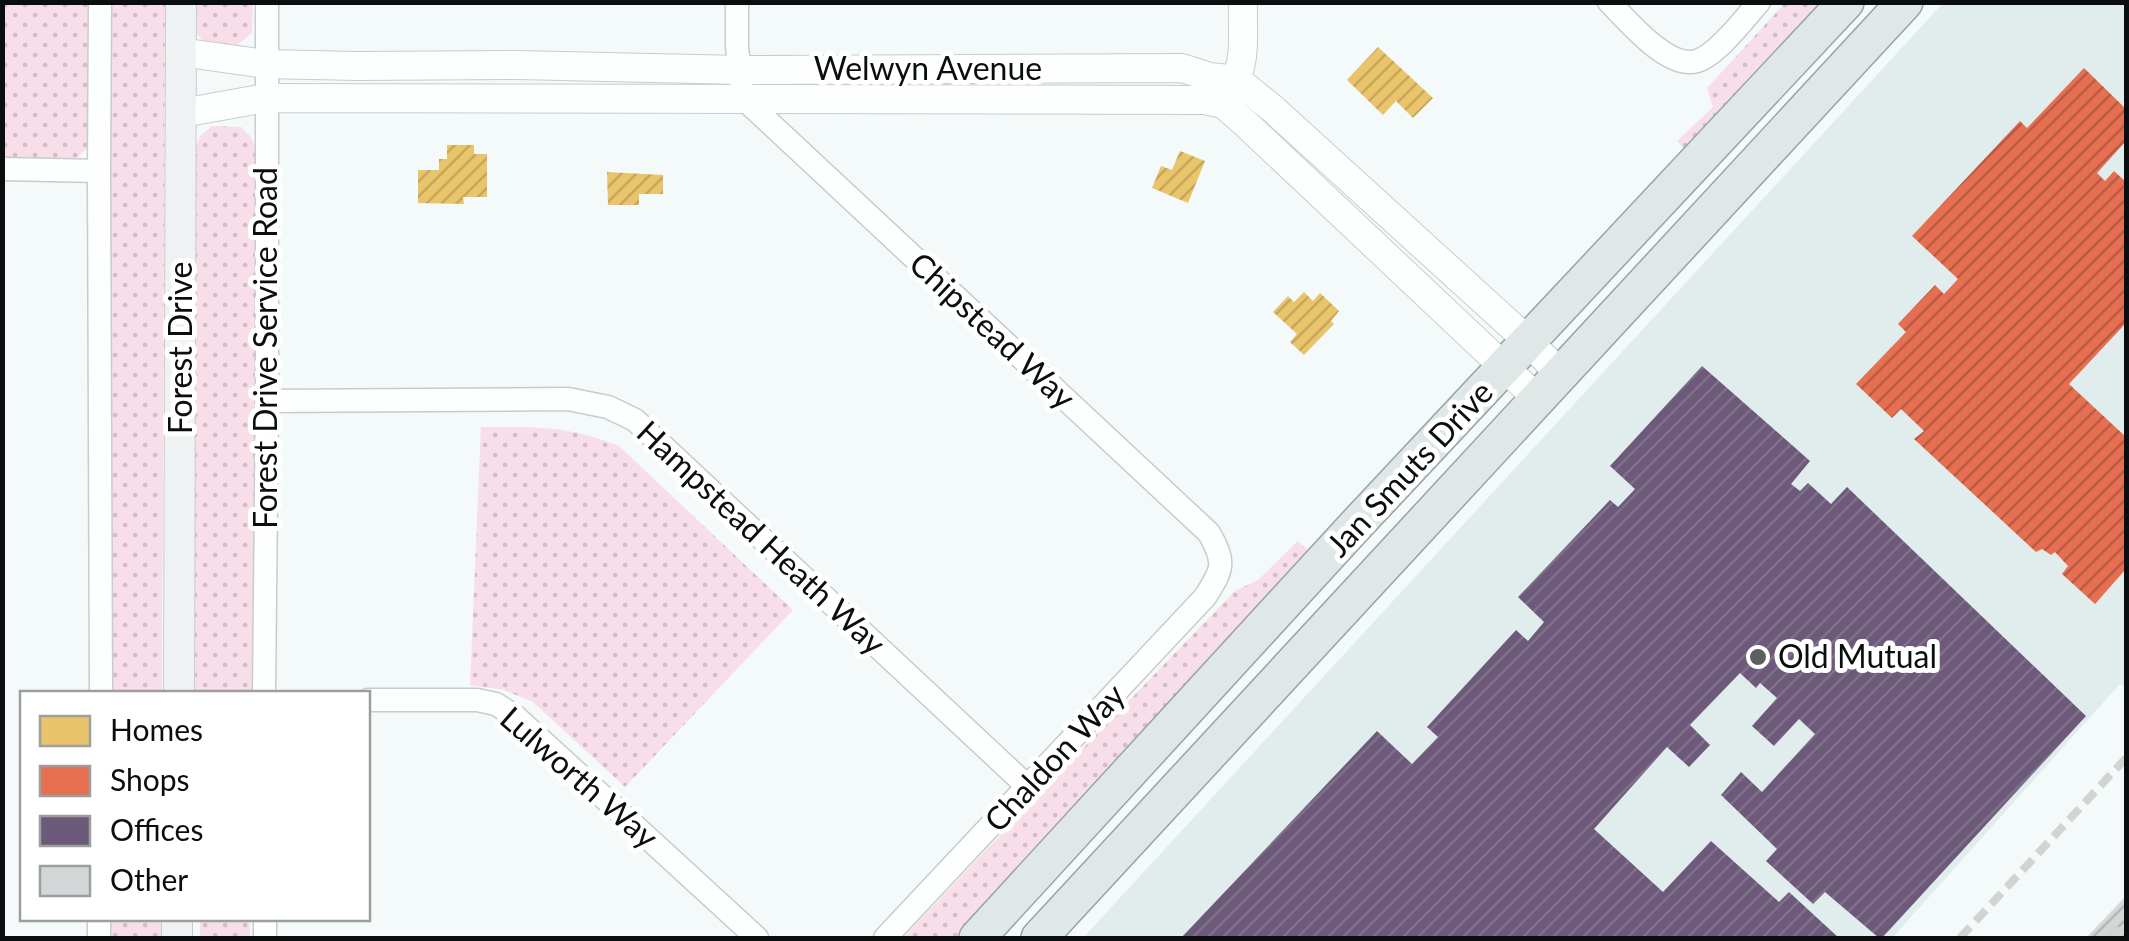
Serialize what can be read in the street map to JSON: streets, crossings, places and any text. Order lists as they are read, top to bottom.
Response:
{
  "streets": {
    "main road": ["Forest Drive", "Jan Smuts Drive"],
    "street": [
      "Welwyn Avenue",
      "Chipstead Way",
      "Forest Drive Service Road",
      "Hampstead Heath Way",
      "Chaldon Way",
      "Lulworth Way"
    ]
  },
  "crossings": [
    ["Welwyn Avenue", "Chipstead Way"],
    ["Welwyn Avenue", "Forest Drive"],
    ["Welwyn Avenue", "Forest Drive Service Road"],
    ["Welwyn Avenue", "Jan Smuts Drive"],
    ["Chipstead Way", "Chaldon Way"],
    ["Forest Drive Service Road", "Hampstead Heath Way"],
    ["Hampstead Heath Way", "Chaldon Way"]
  ],
  "places": ["Old Mutual"],
  "legend": [
    "Homes",
    "Shops",
    "Offices",
    "Other"
  ]
}
